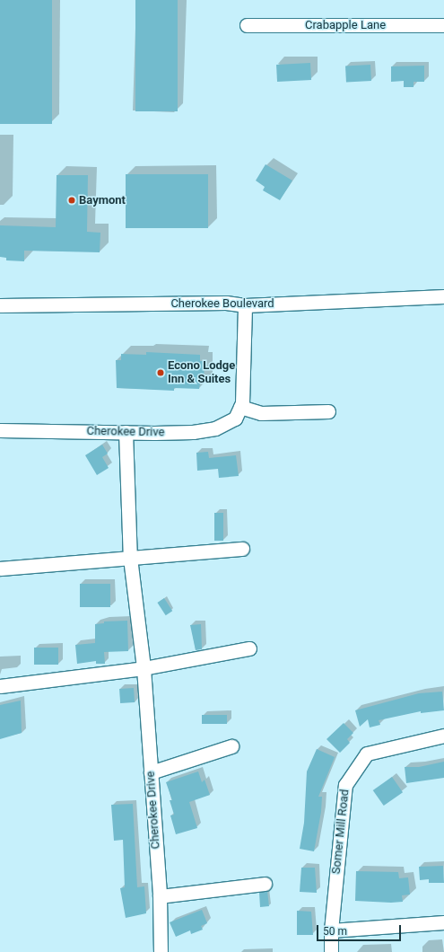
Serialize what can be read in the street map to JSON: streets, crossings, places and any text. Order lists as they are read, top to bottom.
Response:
{
  "streets": {
    "street": [
      "Crabapple Lane",
      "Cherokee Boulevard",
      "Cherokee Drive",
      "Somer Mill Road"
    ]
  },
  "places": ["Baymont", "Econo Lodge Inn & Suites"],
  "scale_bar": "50 m"
}
